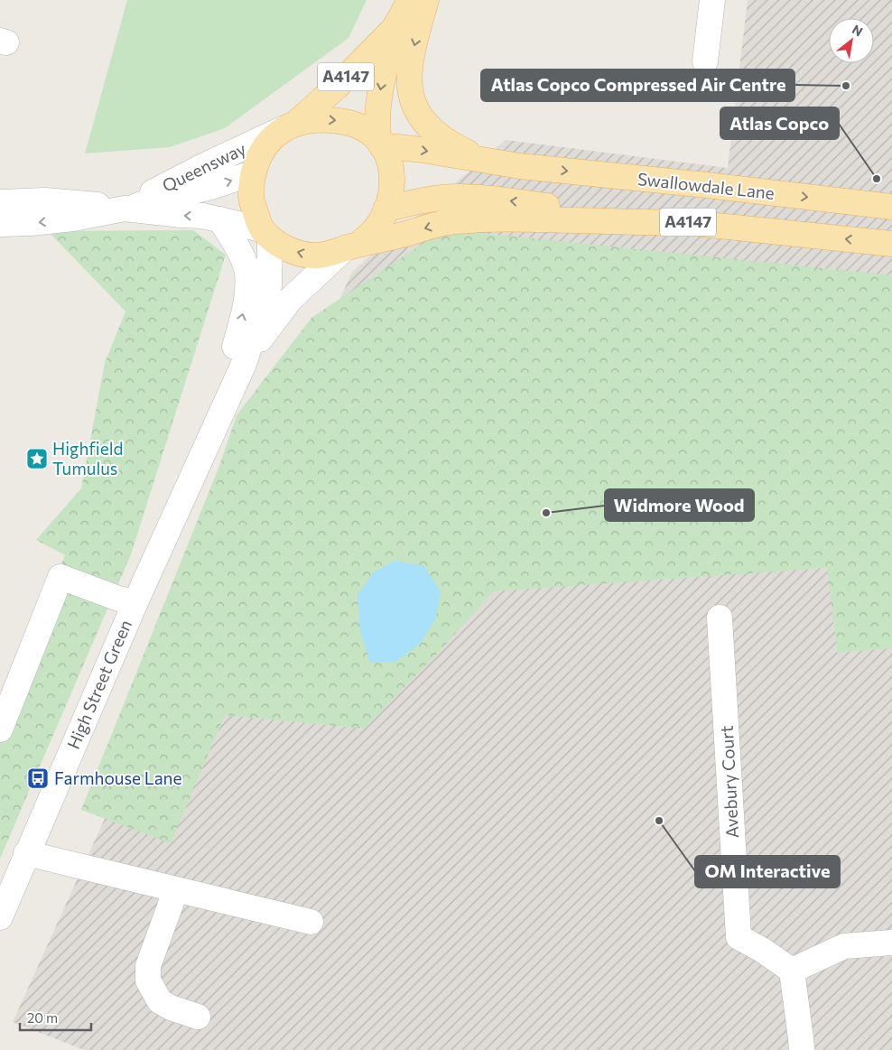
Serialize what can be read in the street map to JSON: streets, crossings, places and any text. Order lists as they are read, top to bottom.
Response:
{
  "streets": {
    "main road": ["A4147", "Swallowdale Lane"],
    "street": ["Queensway", "High Street Green", "Avebury Court"]
  },
  "crossings": [
    ["A4147", "Queensway"],
    ["A4147", "Swallowdale Lane"],
    ["A4147", "High Street Green"],
    ["Queensway", "Swallowdale Lane"],
    ["Queensway", "High Street Green"],
    ["Swallowdale Lane", "High Street Green"]
  ],
  "places": {
    "other": [
      "Atlas Copco Compressed Air Centre",
      "Atlas Copco",
      "Widmore Wood",
      "OM Interactive"
    ],
    "place": ["Highfield Tumulus"],
    "bus stop": ["Farmhouse Lane"]
  },
  "scale_bar": "20 m",
  "north": "top right"
}
